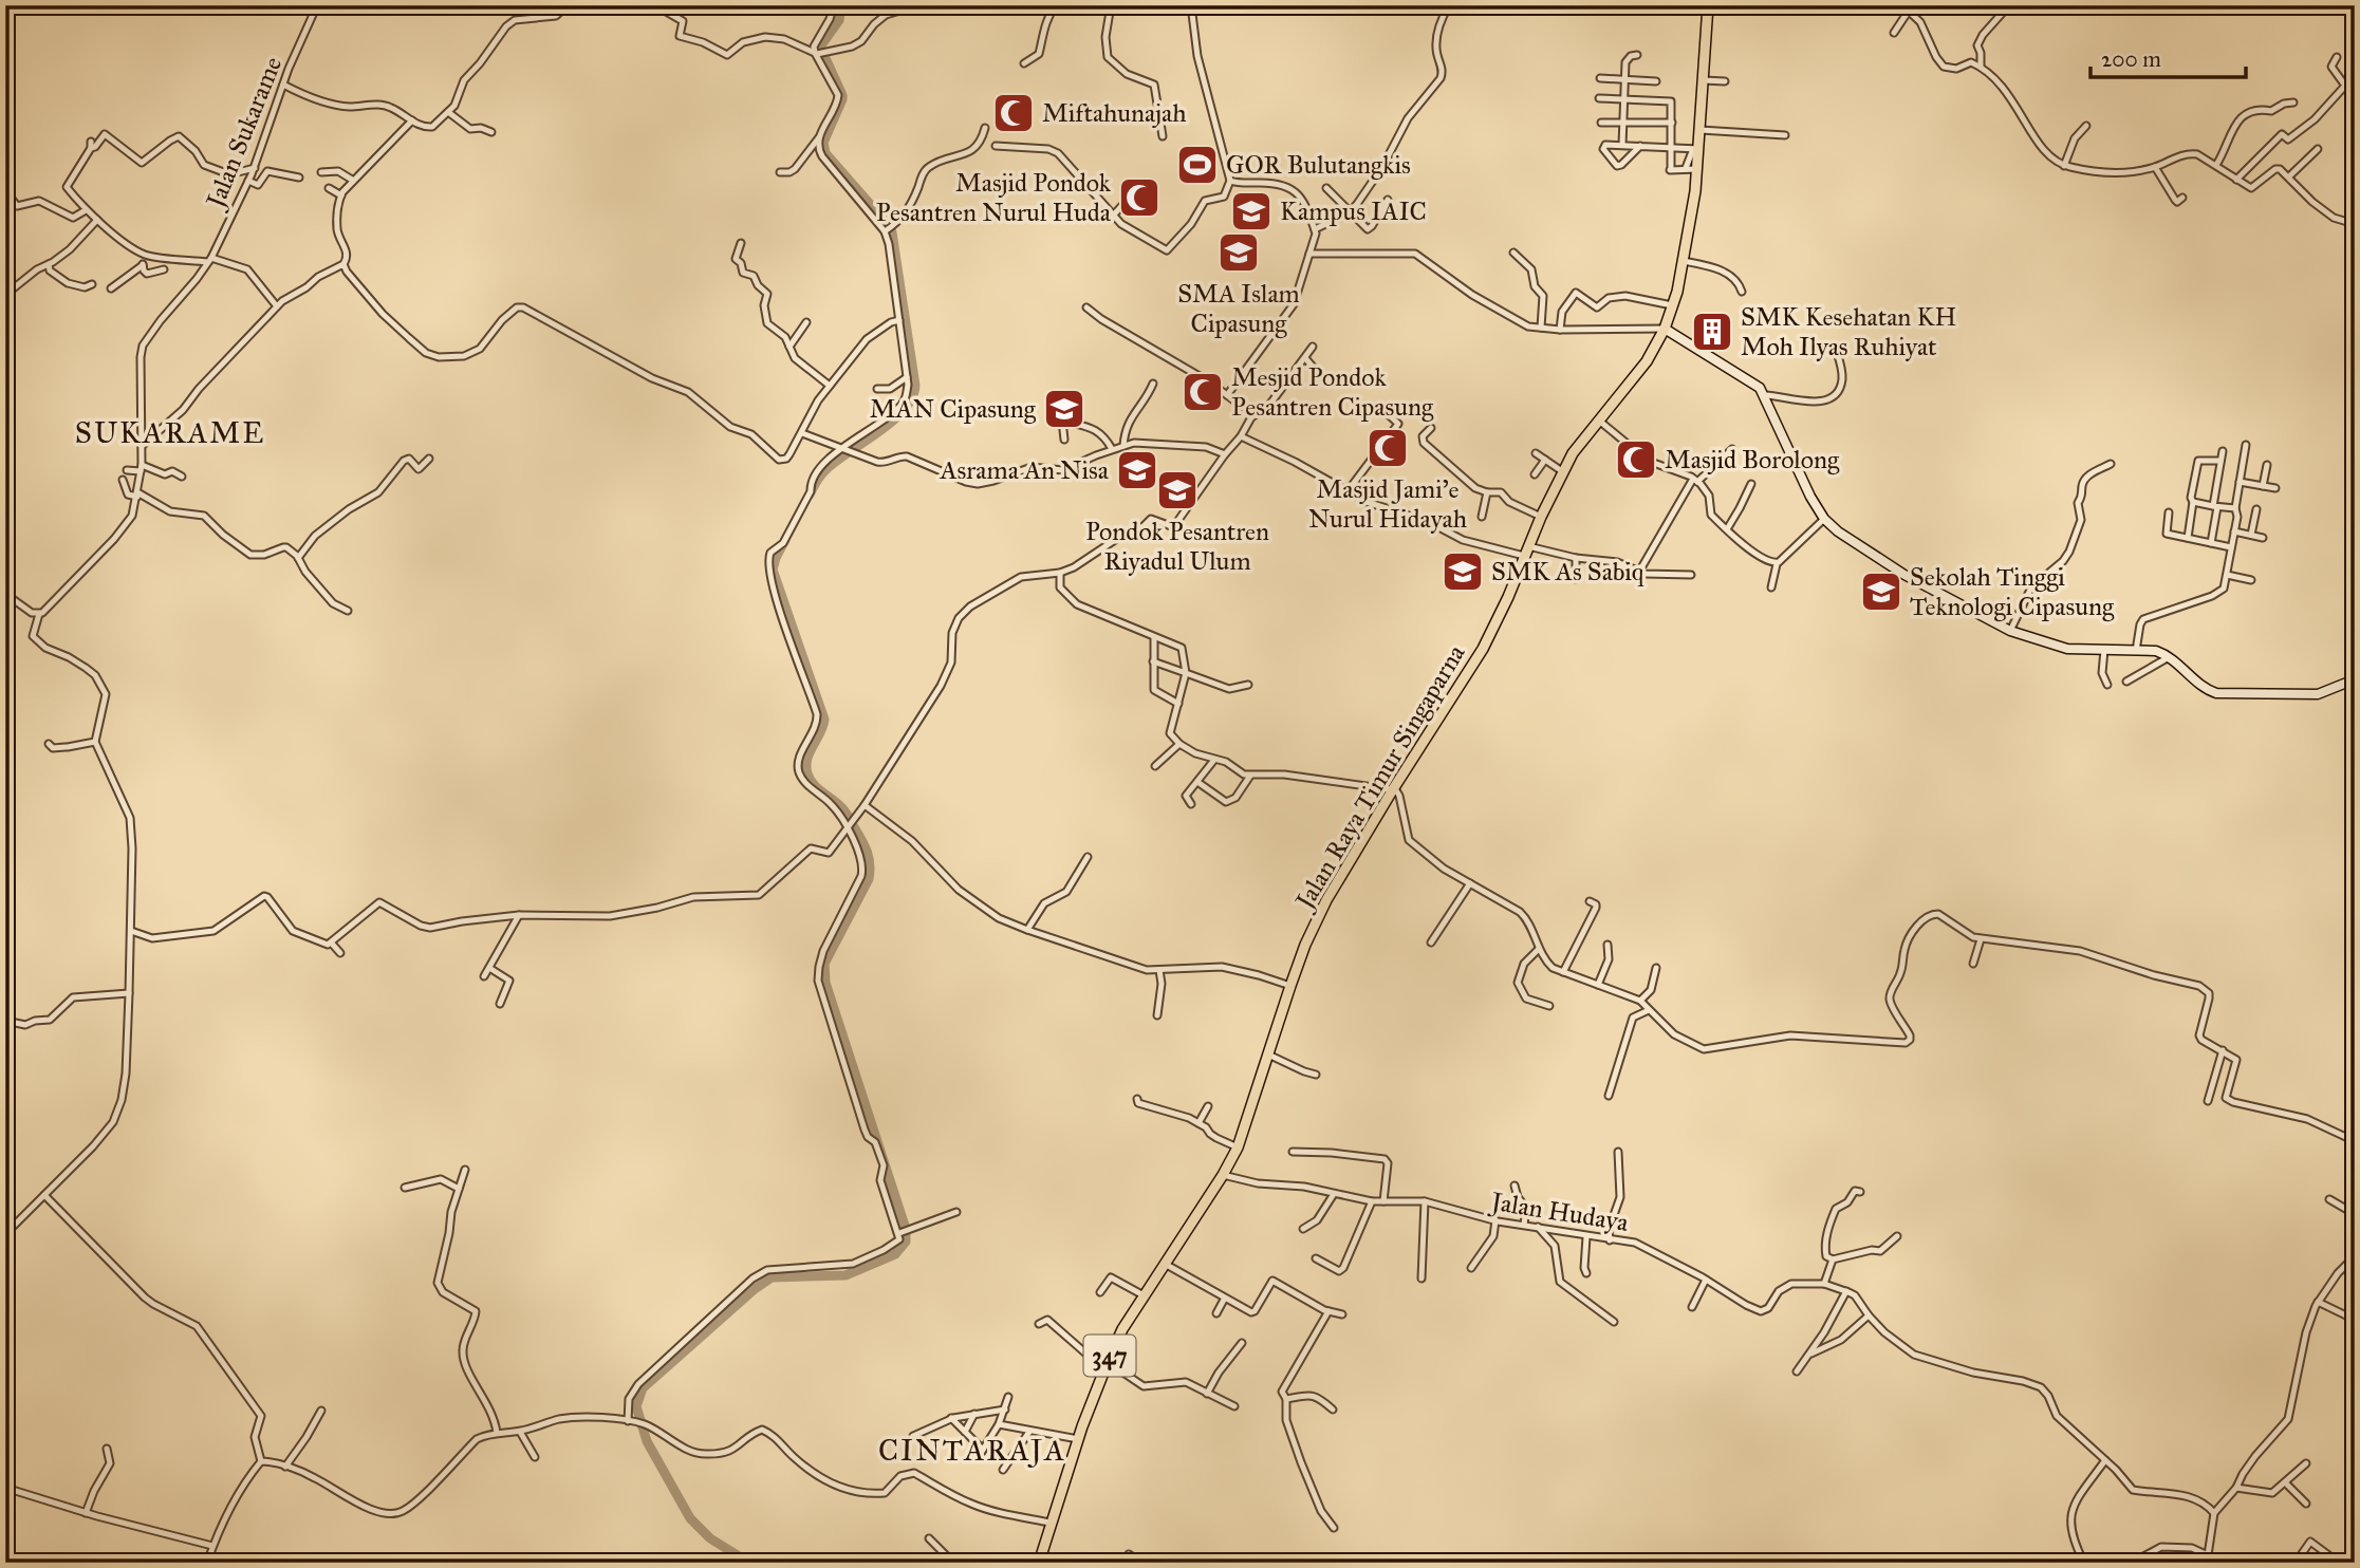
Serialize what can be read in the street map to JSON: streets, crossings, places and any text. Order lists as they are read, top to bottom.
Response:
{
  "streets": {
    "main road": ["Jalan Raya Timur Singaparna", "347"],
    "street": ["Jalan Sukarame", "Jalan Hudaya"]
  },
  "crossings": [
    ["Jalan Raya Timur Singaparna", "Jalan Hudaya"]
  ],
  "districts": ["SUKARAME", "CINTARAJA"],
  "places": {
    "mosque": [
      "Miftahunajah",
      "Masjid Pondok Pesantren Nurul Huda",
      "Mesjid Pondok Pesantren Cipasung",
      "Masjid Jami'e Nurul Hidayah",
      "Masjid Borolong"
    ],
    "sports": ["GOR Bulutangkis"],
    "school or university": [
      "Kampus IAIC",
      "SMA Islam Cipasung",
      "MAN Cipasung",
      "Asrama An Nisa",
      "Pondok Pesantren Riyadul Ulum",
      "SMK As Sabiq",
      "Sekolah Tinggi Teknologi Cipasung"
    ],
    "building": ["SMK Kesehatan KH Moh Ilyas Ruhiyat"]
  },
  "scale_bar": "200 m"
}
